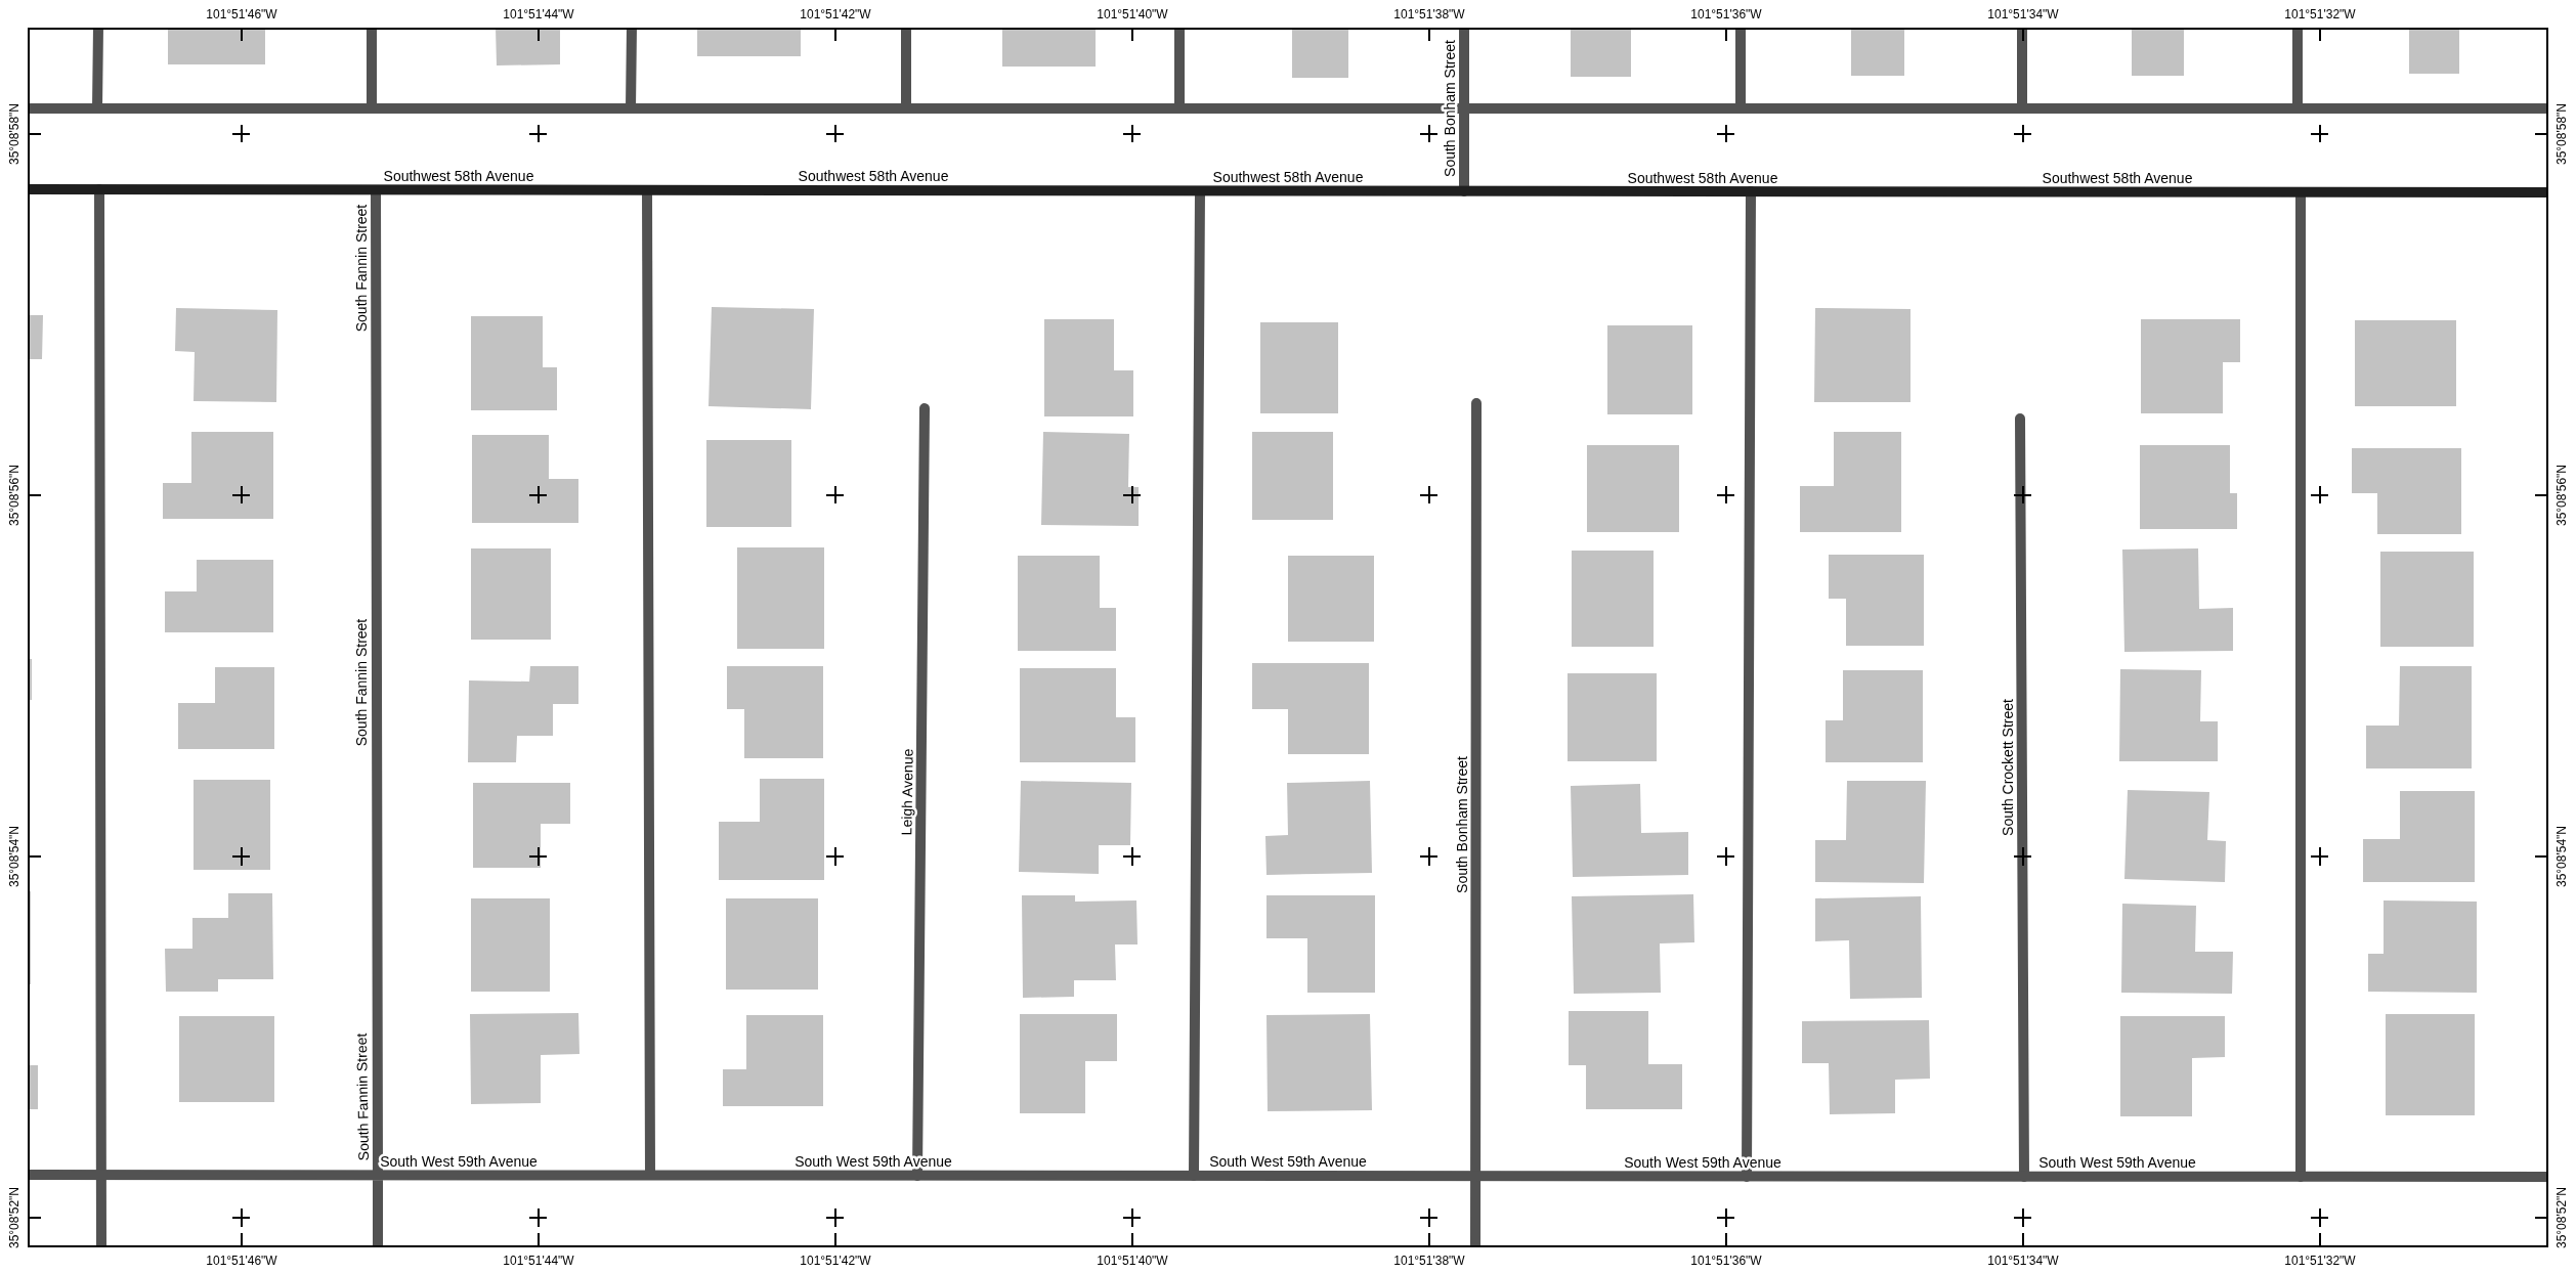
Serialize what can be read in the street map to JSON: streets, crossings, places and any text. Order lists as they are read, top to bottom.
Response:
{
  "streets": {
    "main road": ["Southwest 58th Avenue"],
    "street": [
      "South Bonham Street",
      "South Fannin Street",
      "South Crockett Street",
      "Leigh Avenue",
      "South West 59th Avenue"
    ]
  },
  "crossings": [
    ["South Bonham Street", "Southwest 58th Avenue"],
    ["South Bonham Street", "South West 59th Avenue"],
    ["Southwest 58th Avenue", "South Fannin Street"],
    ["South Fannin Street", "South West 59th Avenue"],
    ["South Crockett Street", "South West 59th Avenue"],
    ["Leigh Avenue", "South West 59th Avenue"]
  ],
  "coordinates": [
    "101°51'46\"W",
    "101°51'44\"W",
    "101°51'42\"W",
    "101°51'40\"W",
    "101°51'38\"W",
    "101°51'36\"W",
    "101°51'34\"W",
    "101°51'32\"W",
    "35°08'58\"N",
    "35°08'56\"N",
    "35°08'54\"N",
    "35°08'52\"N"
  ]
}
